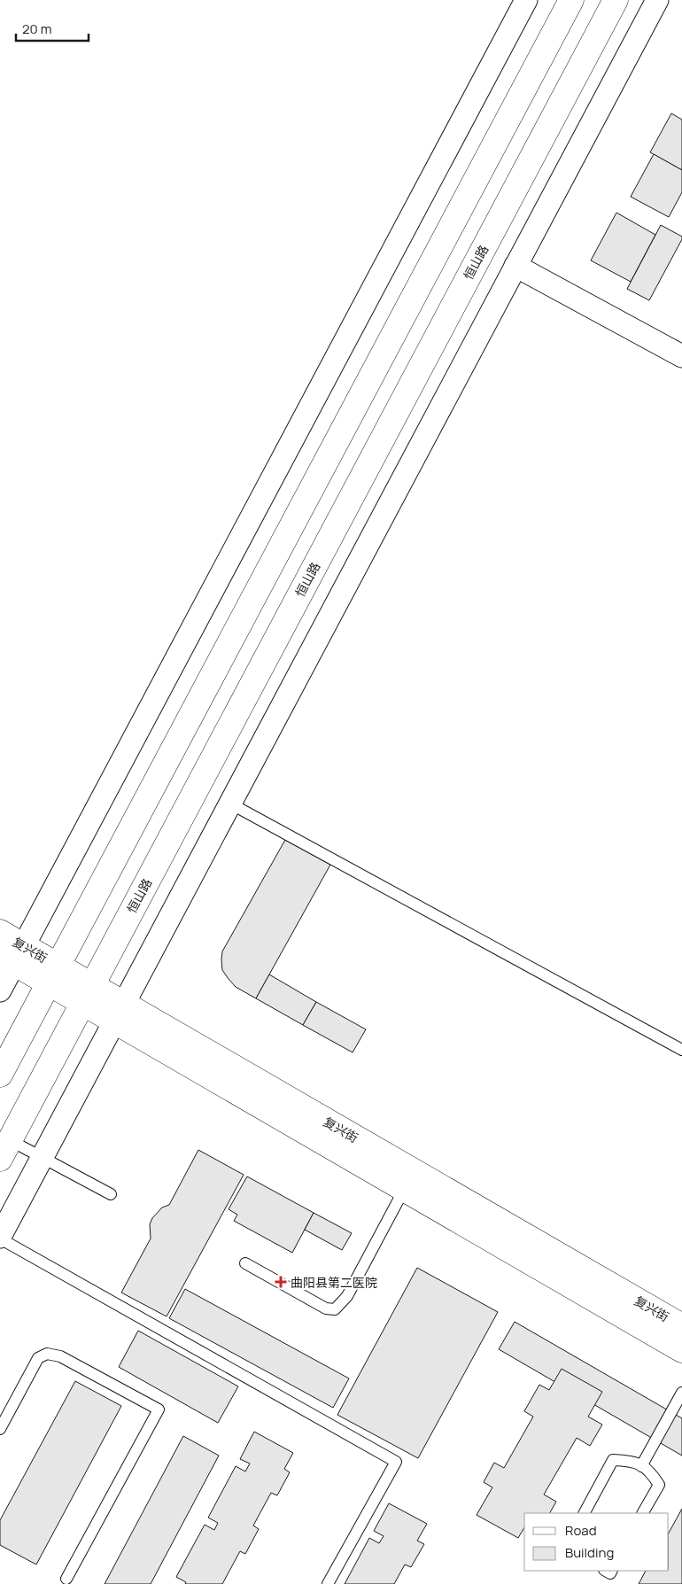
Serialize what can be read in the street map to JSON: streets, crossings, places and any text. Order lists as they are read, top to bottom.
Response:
{
  "streets": {
    "main road": ["恒山路", "复兴街"]
  },
  "crossings": [
    ["恒山路", "复兴街"]
  ],
  "places": {
    "health": ["曲阳县第二医院"]
  },
  "legend": ["Road", "Building"],
  "scale_bar": "20 m"
}
